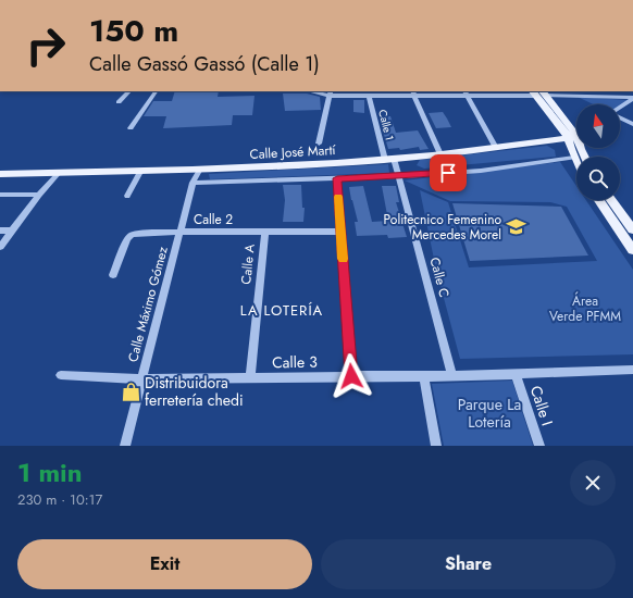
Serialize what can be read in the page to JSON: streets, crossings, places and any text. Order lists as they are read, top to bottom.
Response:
{
  "streets": {
    "main road": ["Calle José Martí"],
    "street": [
      "Calle 1",
      "Calle 2",
      "Calle A",
      "Calle C",
      "Calle Máximo Gómez",
      "Calle 3",
      "Calle I"
    ]
  },
  "crossings": [
    ["Calle 1", "Calle José Martí"],
    ["Calle 1", "Calle C"],
    ["Calle José Martí", "Calle C"],
    ["Calle José Martí", "Calle Máximo Gómez"],
    ["Calle 2", "Calle A"],
    ["Calle 2", "Calle Máximo Gómez"],
    ["Calle A", "Calle 3"],
    ["Calle C", "Calle 3"],
    ["Calle Máximo Gómez", "Calle 3"],
    ["Calle 3", "Calle I"]
  ],
  "districts": ["LA LOTERÍA"],
  "parks": ["Área Verde PFMM", "Parque La Lotería"],
  "places": {
    "school or university": ["Politecnico Femenino Mercedes Morel"],
    "shop": ["Distribuidora ferretería chedi"]
  },
  "north": "top",
  "page": {
    "turn": ["150 m", "Calle Gassó Gassó (Calle 1)"],
    "heading": ["1 min", "230 m · 10:17"],
    "buttons": ["Exit", "Share"]
  }
}
